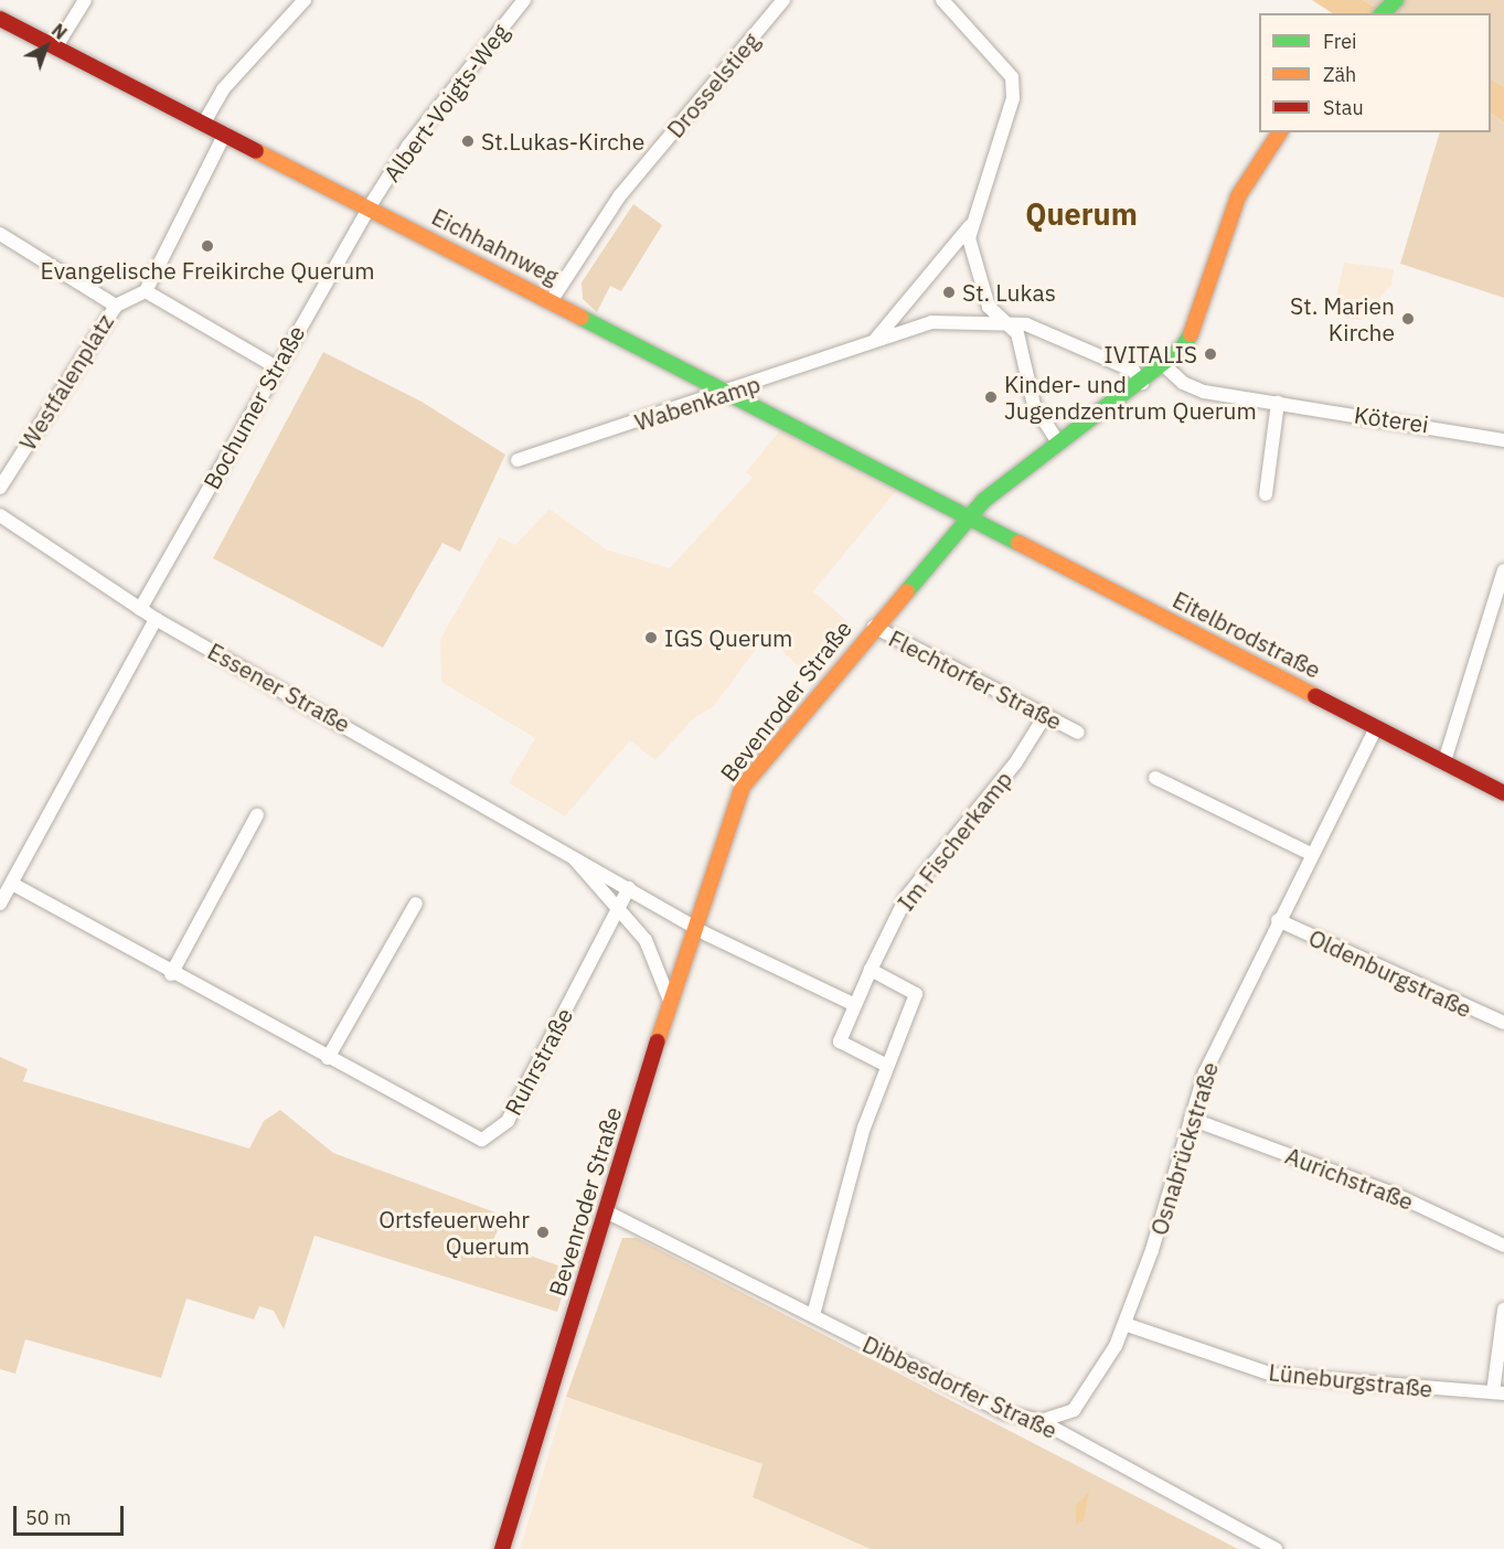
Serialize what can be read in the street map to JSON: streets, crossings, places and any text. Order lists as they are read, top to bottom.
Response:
{
  "streets": {
    "street": [
      "Drosselstieg",
      "Albert-Voigts-Weg",
      "Eichhahnweg",
      "Westfalenplatz",
      "Wabenkamp",
      "Bochumer Straße",
      "Köterei",
      "Eitelbrodstraße",
      "Flechtorfer Straße",
      "Essener Straße",
      "Bevenroder Straße",
      "Im Fischerkamp",
      "Oldenburgstraße",
      "Ruhrstraße",
      "Osnabrückstraße",
      "Aurichstraße",
      "Lüneburgstraße",
      "Dibbesdorfer Straße"
    ]
  },
  "crossings": [
    ["Drosselstieg", "Eichhahnweg"],
    ["Albert-Voigts-Weg", "Eichhahnweg"],
    ["Albert-Voigts-Weg", "Bochumer Straße"],
    ["Eichhahnweg", "Wabenkamp"],
    ["Eichhahnweg", "Bochumer Straße"],
    ["Eichhahnweg", "Eitelbrodstraße"],
    ["Eichhahnweg", "Bevenroder Straße"],
    ["Bochumer Straße", "Essener Straße"],
    ["Köterei", "Bevenroder Straße"],
    ["Eitelbrodstraße", "Bevenroder Straße"],
    ["Eitelbrodstraße", "Osnabrückstraße"],
    ["Flechtorfer Straße", "Bevenroder Straße"],
    ["Flechtorfer Straße", "Im Fischerkamp"],
    ["Essener Straße", "Bevenroder Straße"],
    ["Essener Straße", "Ruhrstraße"],
    ["Bevenroder Straße", "Dibbesdorfer Straße"],
    ["Oldenburgstraße", "Osnabrückstraße"],
    ["Osnabrückstraße", "Aurichstraße"],
    ["Osnabrückstraße", "Lüneburgstraße"],
    ["Osnabrückstraße", "Dibbesdorfer Straße"]
  ],
  "districts": ["Querum"],
  "places": [
    "St.Lukas-Kirche",
    "Evangelische Freikirche Querum",
    "St. Lukas",
    "St. Marien Kirche",
    "IVITALIS",
    "Kinder- und Jugendzentrum Querum",
    "IGS Querum",
    "Ortsfeuerwehr Querum"
  ],
  "legend": ["Frei", "Zäh", "Stau"],
  "scale_bar": "50 m",
  "north": "top right"
}
